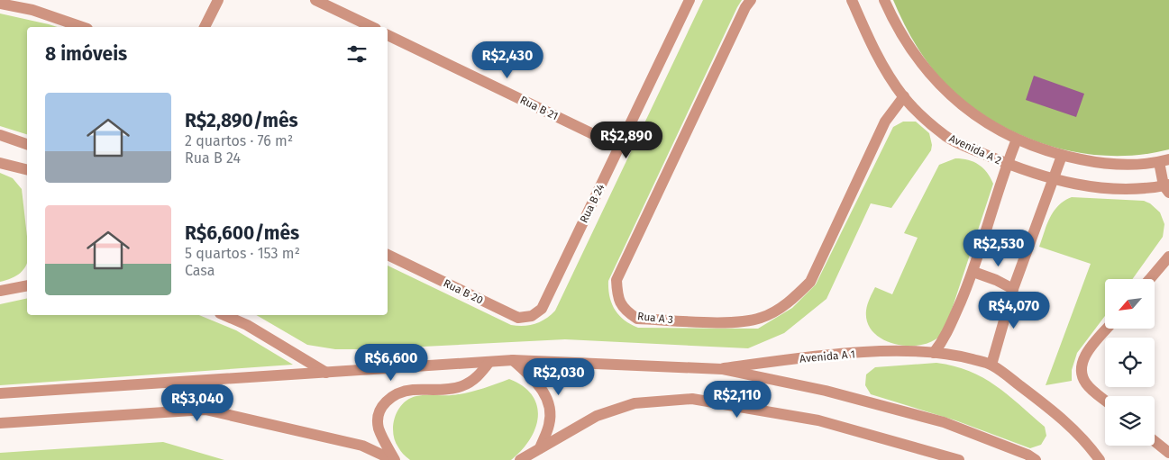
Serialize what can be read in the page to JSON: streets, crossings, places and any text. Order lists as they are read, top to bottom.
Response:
{
  "streets": {
    "street": [
      "Rua B 21",
      "Avenida A 2",
      "Rua B 24",
      "Rua B 20",
      "Rua A 3",
      "Avenida A 1"
    ]
  },
  "crossings": [
    ["Rua B 21", "Rua B 24"],
    ["Avenida A 2", "Rua A 3"],
    ["Rua B 24", "Rua B 20"]
  ],
  "north": "bottom left",
  "page": {
    "heading": "8 imóveis",
    "price": [
      "R$2,430",
      "R$2,890",
      "R$2,530",
      "R$4,070",
      "R$6,600",
      "R$2,030",
      "R$2,110",
      "R$3,040"
    ],
    "list": [
      {
        "name": "R$2,890/mês",
        "note": "2 quartos · 76 m² · Rua B 24"
      },
      {
        "name": "R$6,600/mês",
        "note": "5 quartos · 153 m² · Casa"
      }
    ]
  }
}
